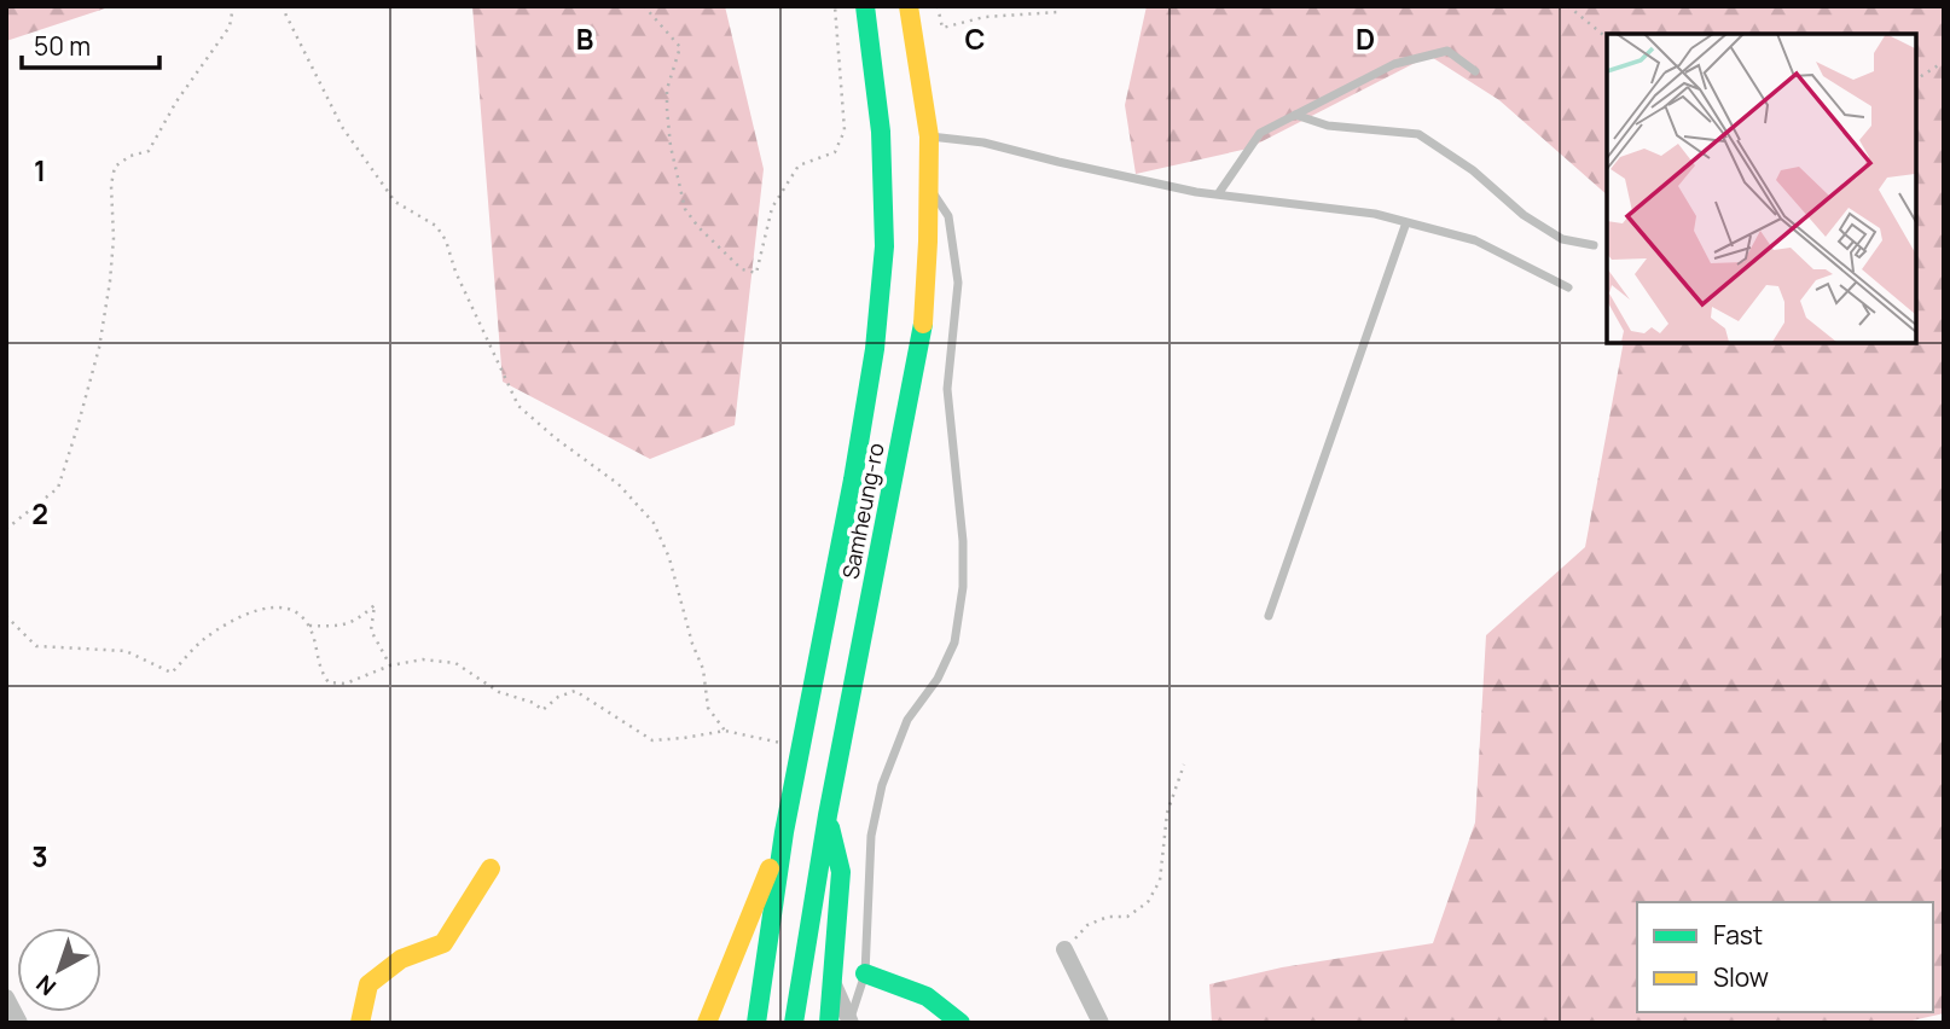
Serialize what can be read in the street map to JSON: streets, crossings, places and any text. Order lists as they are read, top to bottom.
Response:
{
  "streets": {
    "main road": ["Samheung-ro"]
  },
  "legend": ["Fast", "Slow"],
  "scale_bar": "50 m",
  "north": "bottom left",
  "grid": {
    "columns": ["B", "C", "D"],
    "rows": ["1", "2", "3"]
  }
}
